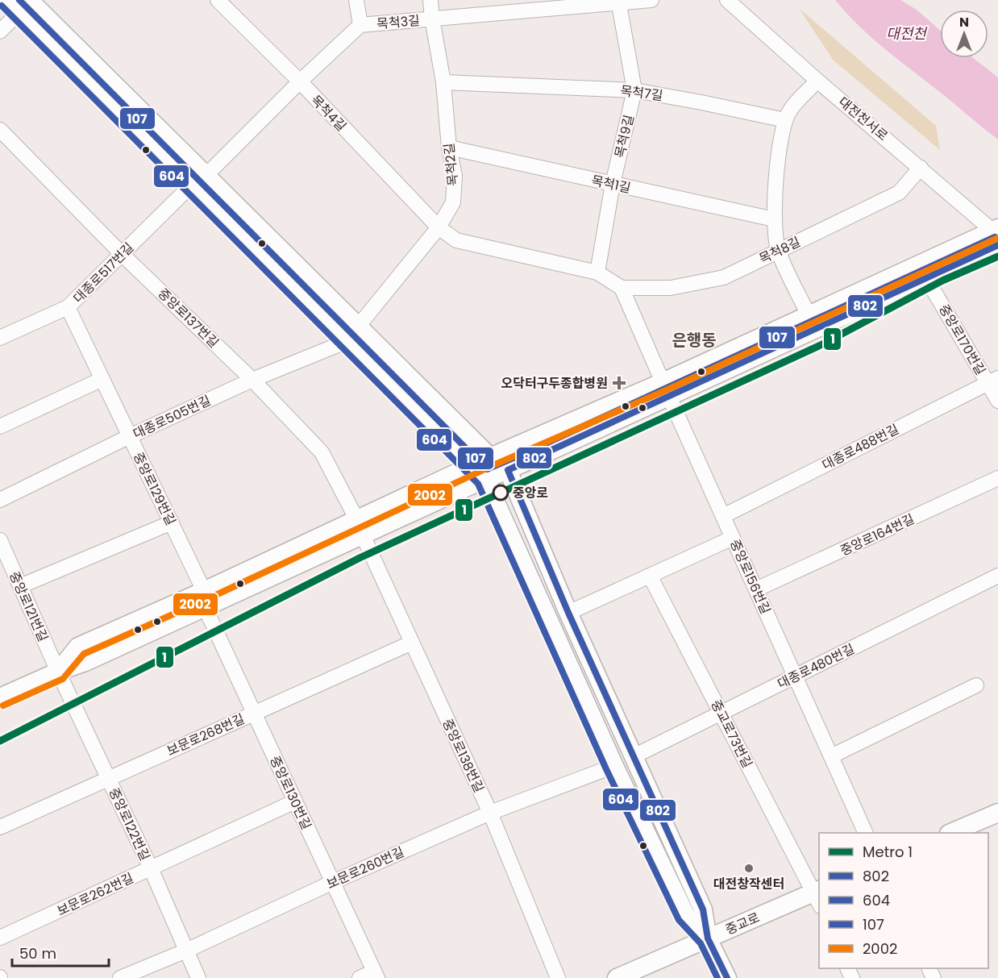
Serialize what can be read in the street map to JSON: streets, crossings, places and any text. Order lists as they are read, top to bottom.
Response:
{
  "streets": {
    "main road": ["중교로"],
    "street": [
      "목척3길",
      "목척7길",
      "목척4길",
      "대전천서로",
      "목척9길",
      "목척2길",
      "목척1길",
      "목척8길",
      "대종로517번길",
      "중앙로137번길",
      "중앙로170번길",
      "대종로505번길",
      "대종로488번길",
      "중앙로129번길",
      "중앙로164번길",
      "중앙로156번길",
      "중앙로121번길",
      "대종로480번길",
      "중교로73번길",
      "보문로268번길",
      "중앙로138번길",
      "중앙로130번길",
      "중앙로122번길",
      "보문로260번길",
      "보문로262번길"
    ]
  },
  "crossings": [
    ["목척3길", "목척4길"],
    ["목척3길", "목척9길"],
    ["목척3길", "목척2길"],
    ["목척3길", "대종로517번길"],
    ["목척7길", "목척9길"],
    ["목척7길", "목척2길"],
    ["목척4길", "목척2길"],
    ["대전천서로", "목척8길"],
    ["목척9길", "목척1길"],
    ["목척2길", "목척1길"],
    ["목척2길", "대종로505번길"],
    ["대종로517번길", "중앙로137번길"],
    ["대종로517번길", "중앙로129번길"],
    ["중앙로137번길", "대종로505번길"],
    ["중앙로137번길", "중앙로138번길"],
    ["중앙로170번길", "대종로488번길"],
    ["대종로505번길", "중앙로129번길"],
    ["대종로488번길", "중앙로156번길"],
    ["중앙로129번길", "중앙로130번길"],
    ["중앙로164번길", "중앙로156번길"],
    ["중앙로156번길", "대종로480번길"],
    ["중앙로121번길", "중앙로122번길"],
    ["대종로480번길", "중교로73번길"],
    ["중교로73번길", "중교로"],
    ["보문로268번길", "중앙로138번길"],
    ["보문로268번길", "중앙로130번길"],
    ["보문로268번길", "중앙로122번길"],
    ["중앙로138번길", "보문로260번길"],
    ["중앙로130번길", "보문로260번길"],
    ["중앙로130번길", "보문로262번길"],
    ["중앙로122번길", "보문로260번길"],
    ["중앙로122번길", "보문로262번길"]
  ],
  "districts": ["은행동"],
  "water": ["대전천"],
  "places": {
    "health": ["오닥터구두종합병원"],
    "other": ["중앙로", "대전창작센터"]
  },
  "lines": [
    "transit line 107",
    "transit line 604",
    "transit line 2002",
    "transit line 802",
    "metro line 1"
  ],
  "legend": [
    "Metro 1",
    "802",
    "604",
    "107",
    "2002"
  ],
  "scale_bar": "50 m",
  "north": "top"
}
